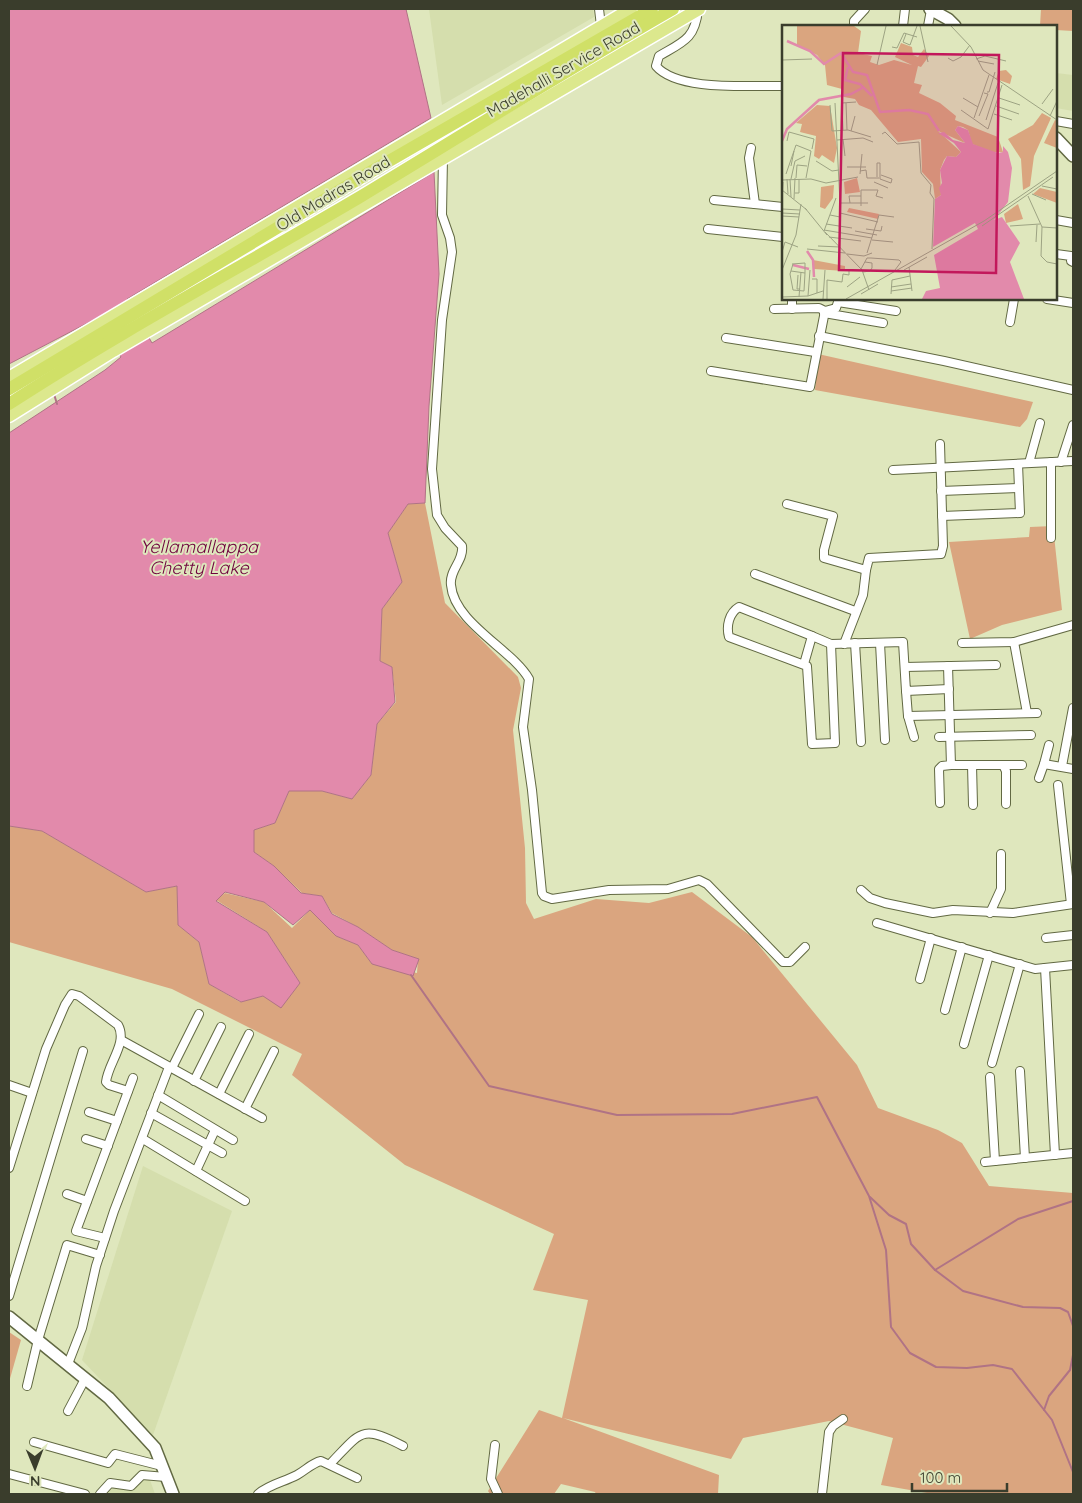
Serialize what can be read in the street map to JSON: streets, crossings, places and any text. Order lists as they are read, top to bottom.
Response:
{
  "streets": {
    "highway": ["Old Madras Road"],
    "main road": ["Madehalli Service Road"]
  },
  "crossings": [
    ["Madehalli Service Road", "Old Madras Road"]
  ],
  "water": ["Yellamallappa Chetty Lake"],
  "scale_bar": "100 m",
  "north": "bottom"
}
